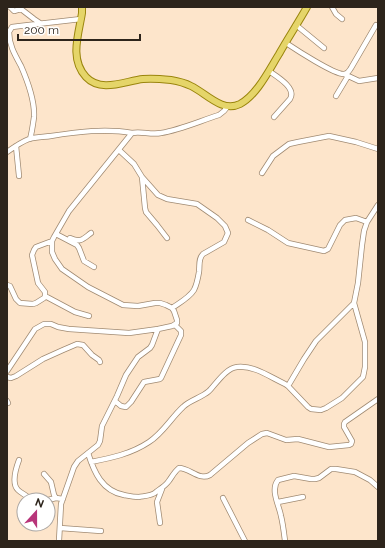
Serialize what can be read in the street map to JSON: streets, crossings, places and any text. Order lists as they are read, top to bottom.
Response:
{
  "scale_bar": "200 m",
  "north": "top"
}
